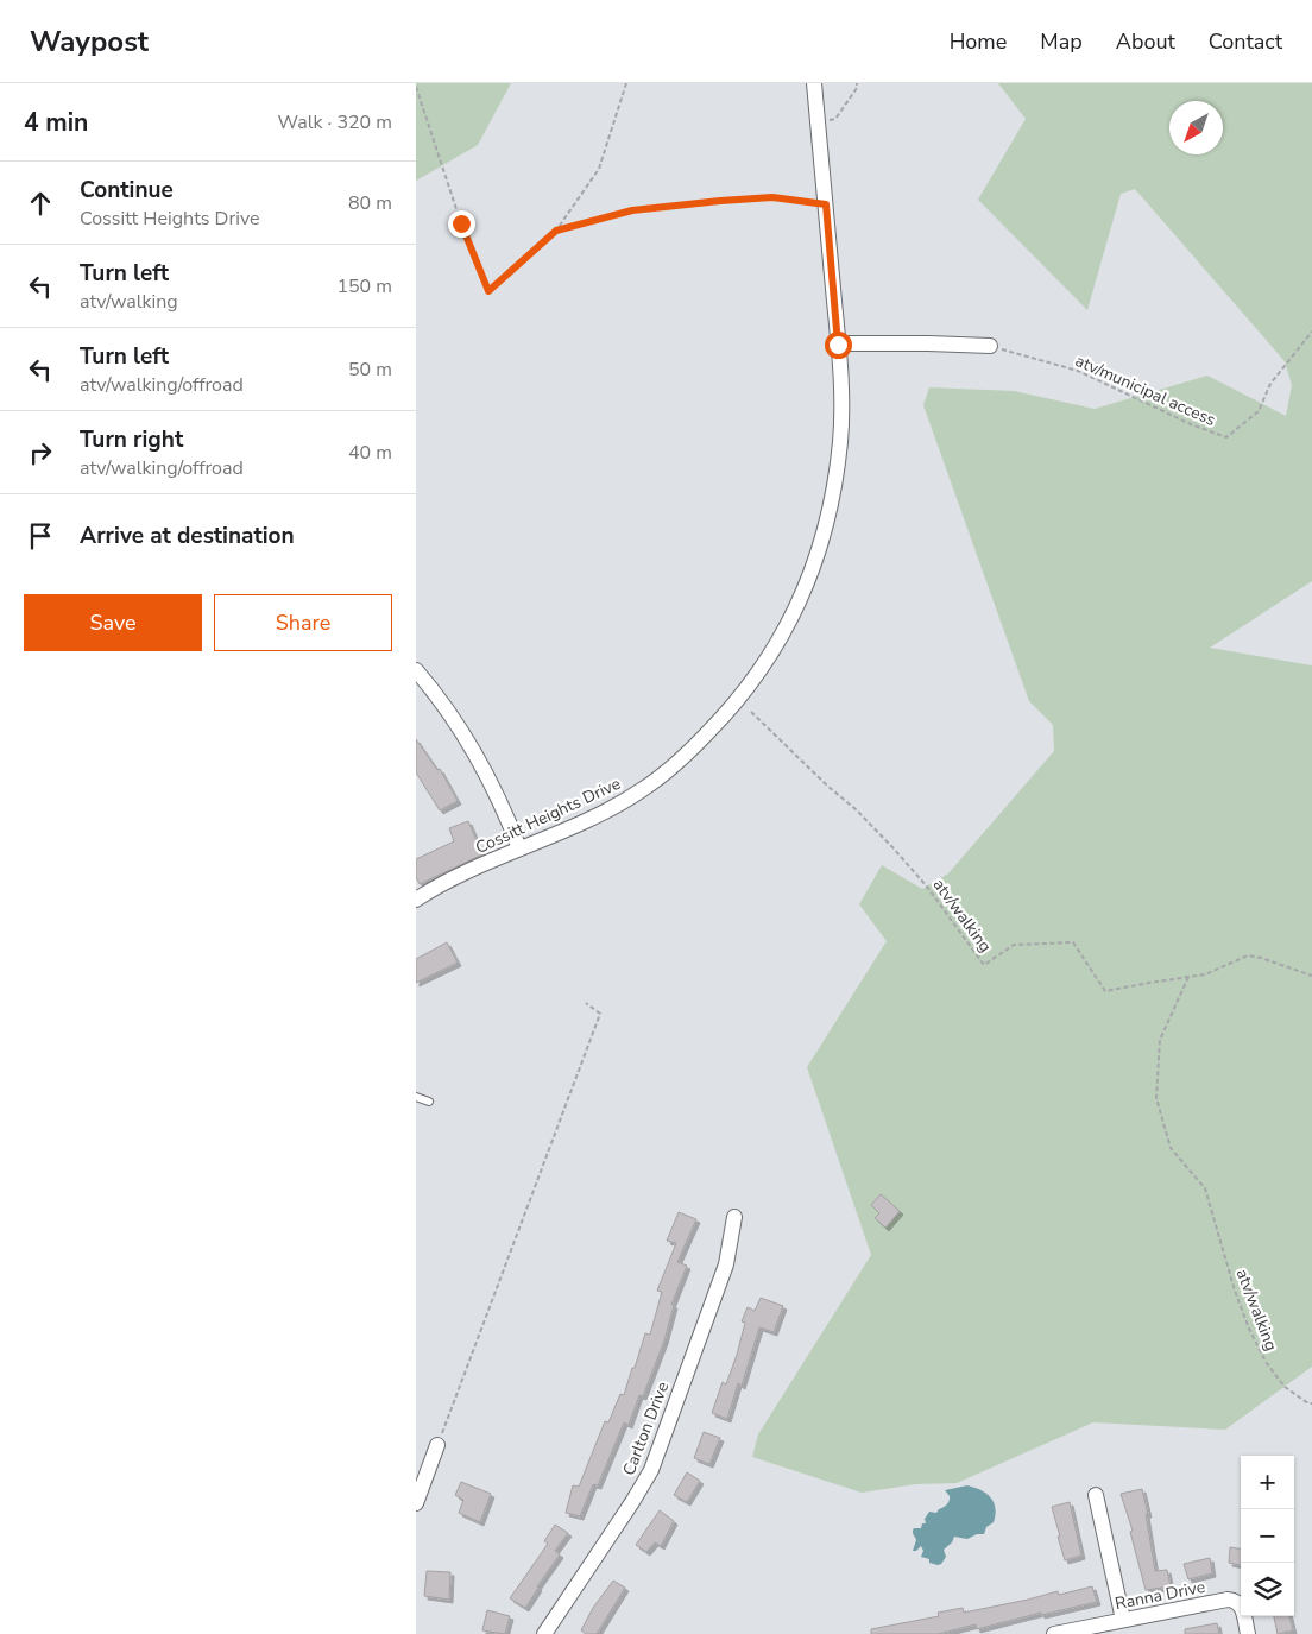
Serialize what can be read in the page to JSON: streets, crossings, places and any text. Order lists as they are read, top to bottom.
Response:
{
  "streets": {
    "street": ["Cossitt Heights Drive", "Carlton Drive", "Ranna Drive"],
    "path": ["atv/municipal access", "atv/walking"]
  },
  "north": "bottom left",
  "page": {
    "header": "Waypost",
    "nav": [
      "Home",
      "Map",
      "About",
      "Contact"
    ],
    "heading": ["4 min", "Walk · 320 m"],
    "list": [
      ["Continue", "Cossitt Heights Drive", "80 m"],
      ["Turn left", "atv/walking", "150 m"],
      ["Turn left", "atv/walking/offroad", "50 m"],
      ["Turn right", "atv/walking/offroad", "40 m"],
      "Arrive at destination"
    ],
    "buttons": ["Save", "Share"],
    "map_buttons": ["+", "−"]
  }
}
